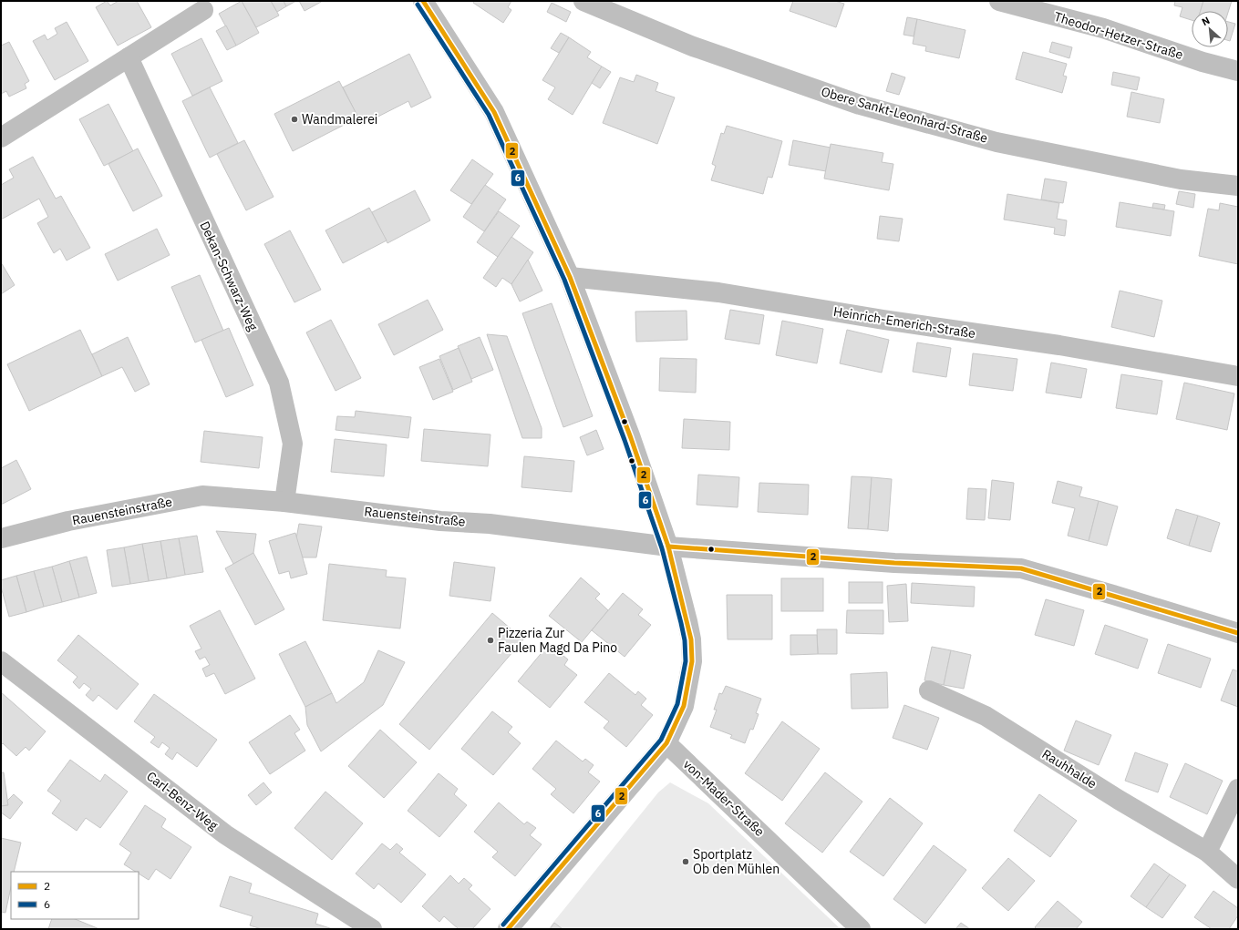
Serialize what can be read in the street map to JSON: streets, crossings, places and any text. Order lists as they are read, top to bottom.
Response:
{
  "streets": {
    "street": [
      "Theodor-Hetzer-Straße",
      "Obere Sankt-Leonhard-Straße",
      "Dekan-Schwarz-Weg",
      "Heinrich-Emerich-Straße",
      "Rauensteinstraße",
      "Rauhhalde",
      "von-Mader-Straße",
      "Carl-Benz-Weg"
    ]
  },
  "crossings": [
    ["Dekan-Schwarz-Weg", "Rauensteinstraße"]
  ],
  "places": ["Wandmalerei", "Pizzeria Zur Faulen Magd Da Pino", "Sportplatz Ob den Mühlen"],
  "lines": ["transit line 2", "transit line 6"],
  "legend": ["2", "6"],
  "north": "top left"
}
